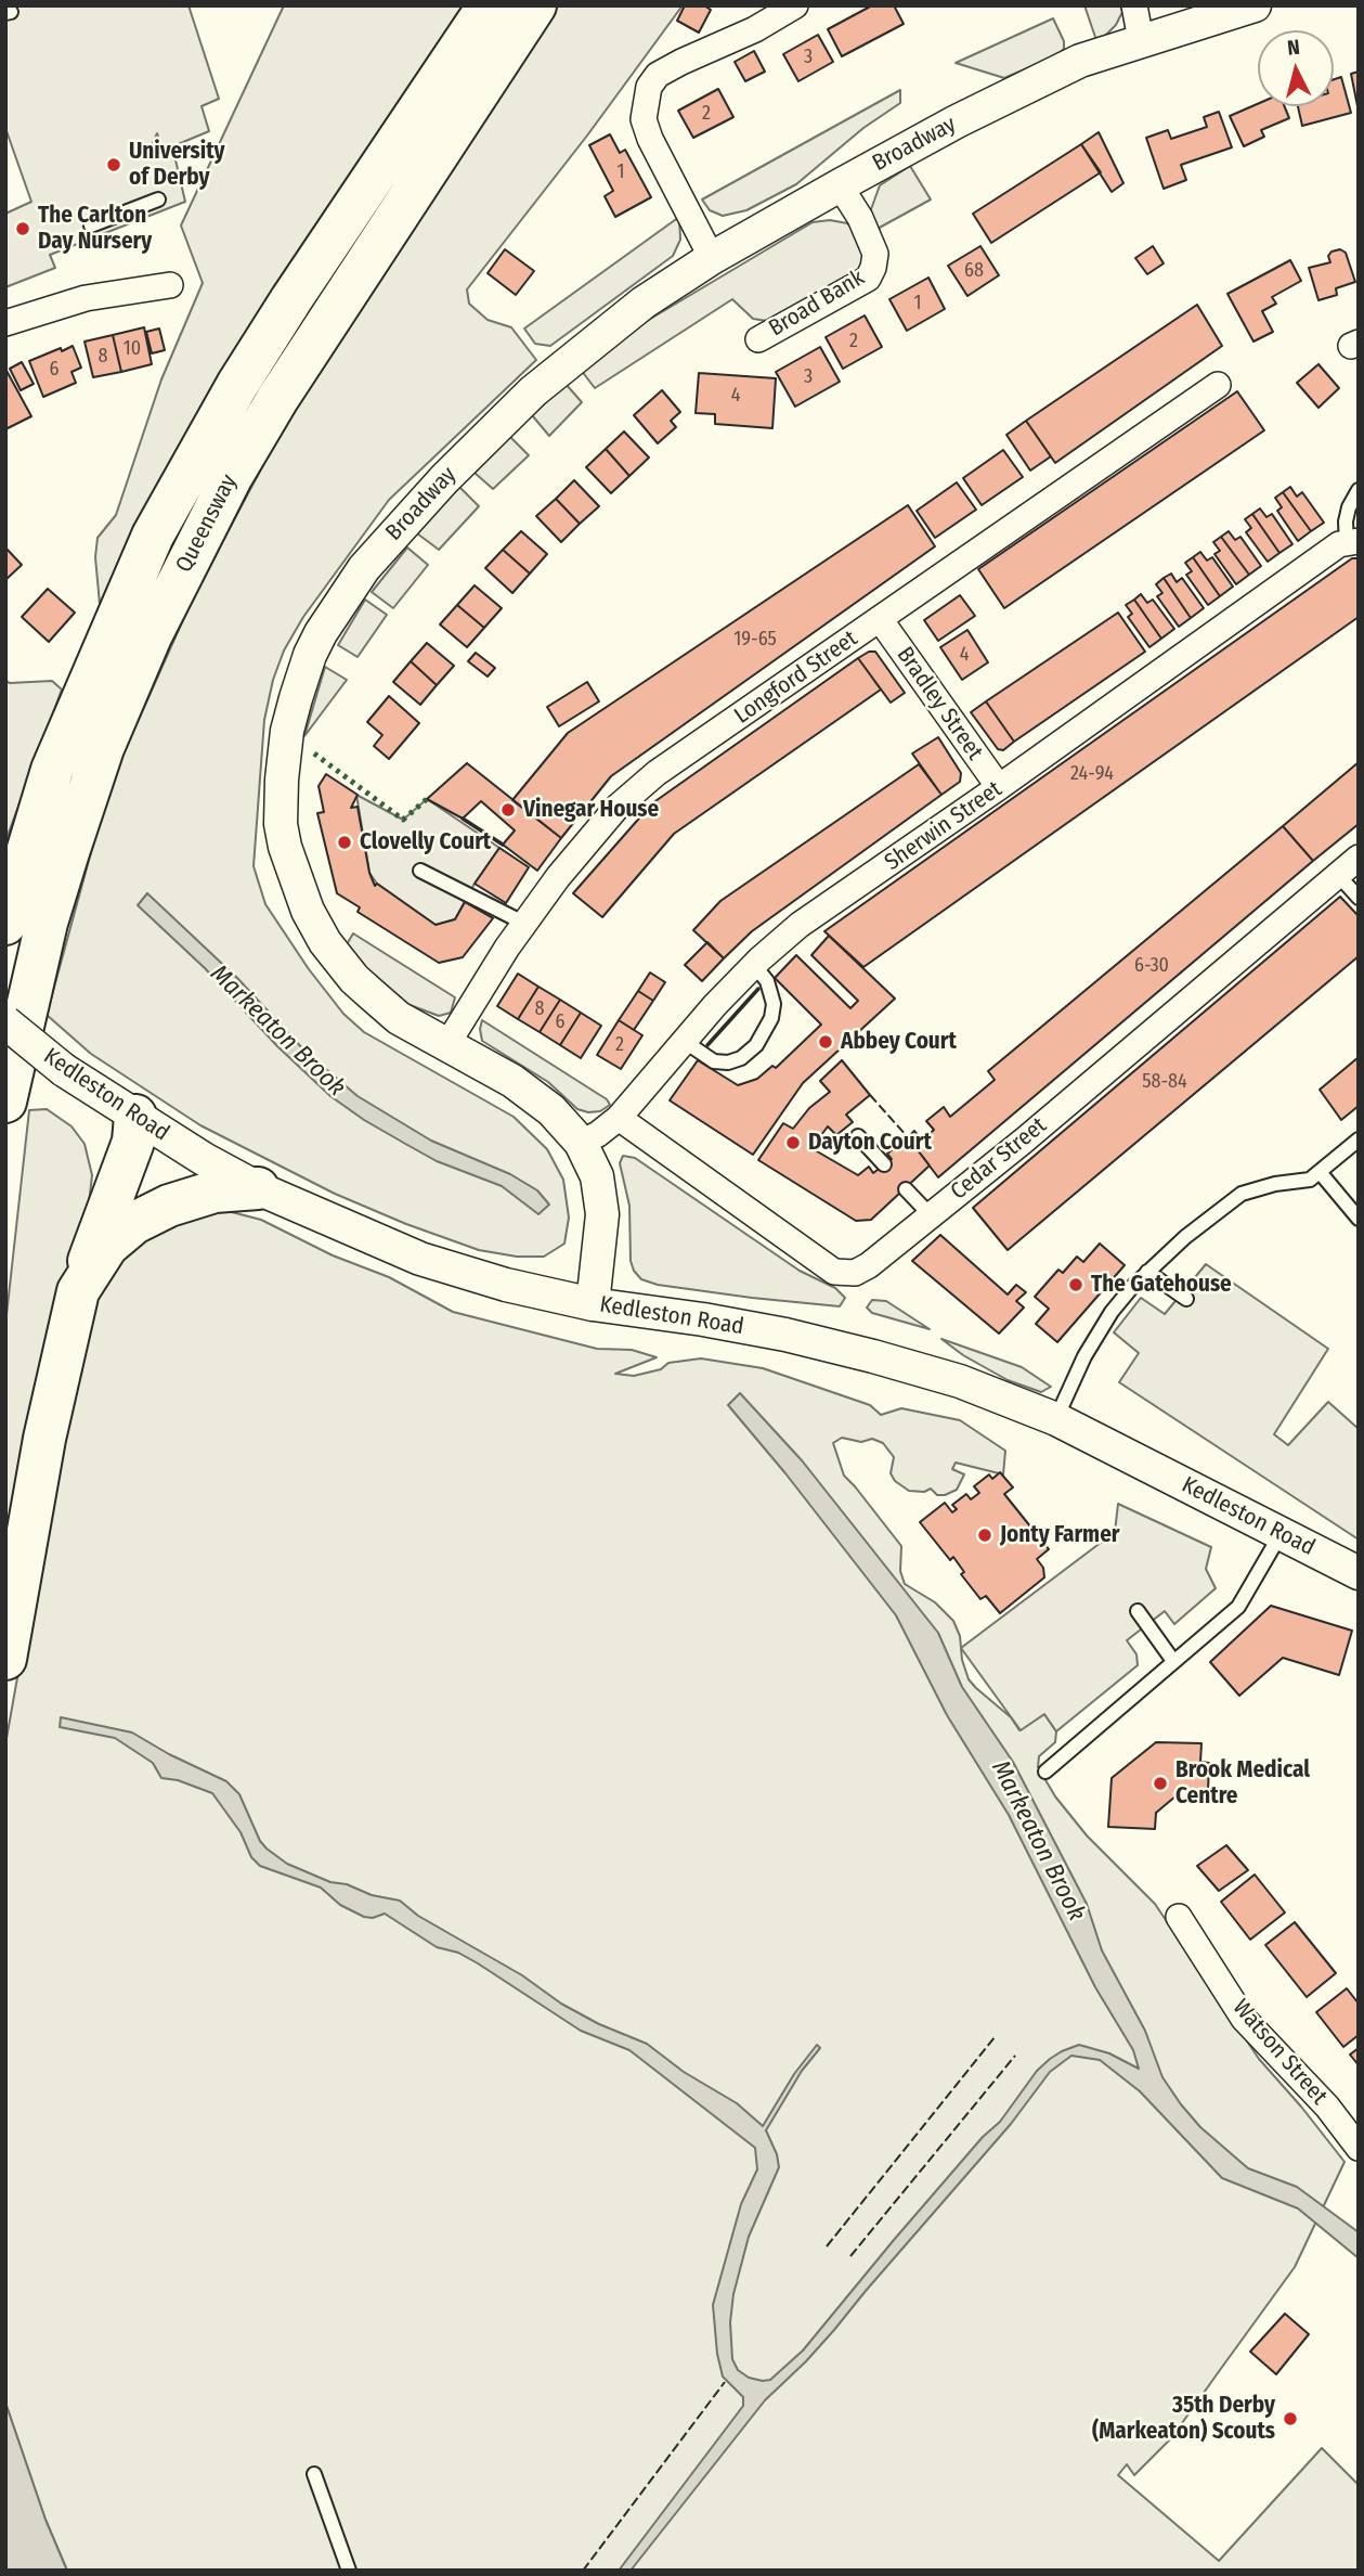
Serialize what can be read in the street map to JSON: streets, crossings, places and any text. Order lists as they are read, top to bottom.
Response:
{
  "streets": {
    "highway": ["Queensway"],
    "street": [
      "Broadway",
      "Broad Bank",
      "Longford Street",
      "Bradley Street",
      "Sherwin Street",
      "Kedleston Road",
      "Cedar Street",
      "Watson Street"
    ]
  },
  "crossings": [
    ["Broadway", "Broad Bank"],
    ["Broadway", "Longford Street"],
    ["Broadway", "Sherwin Street"],
    ["Broadway", "Kedleston Road"],
    ["Longford Street", "Bradley Street"],
    ["Bradley Street", "Sherwin Street"],
    ["Sherwin Street", "Cedar Street"]
  ],
  "water": ["Markeaton Brook"],
  "places": [
    "University of Derby",
    "The Carlton Day Nursery",
    "Vinegar House",
    "Clovelly Court",
    "Abbey Court",
    "Dayton Court",
    "The Gatehouse",
    "Jonty Farmer",
    "Brook Medical Centre",
    "35th Derby (Markeaton) Scouts"
  ],
  "house_numbers": [
    "3",
    "2",
    "1",
    "68",
    "1",
    "2",
    "10",
    "8",
    "6",
    "3",
    "4",
    "19-65",
    "4",
    "24-94",
    "6-30",
    "8",
    "6",
    "2",
    "58-84"
  ],
  "north": "top"
}
